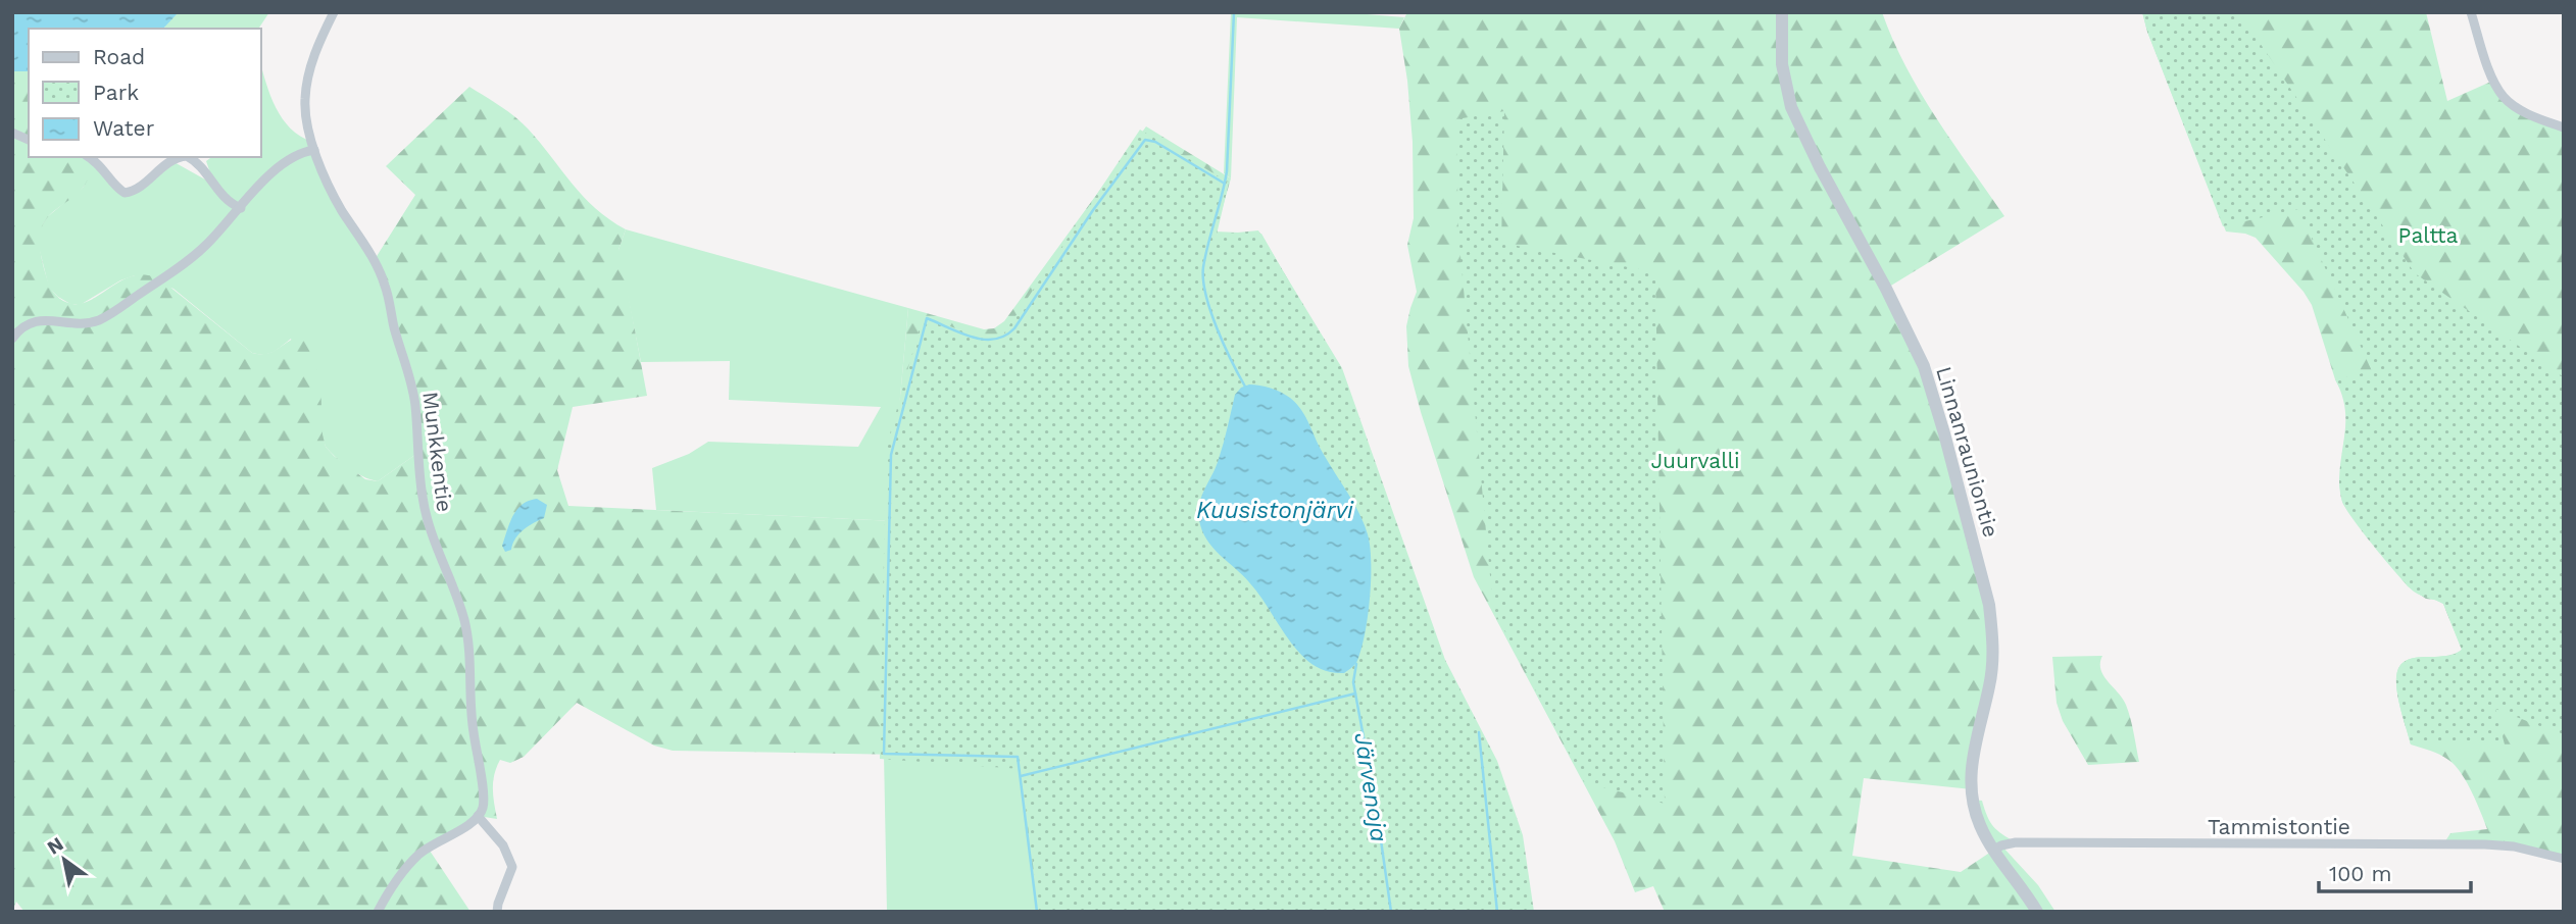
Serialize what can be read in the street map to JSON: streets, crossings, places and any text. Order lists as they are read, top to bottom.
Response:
{
  "streets": {
    "street": ["Munkkentie", "Linnanrauniontie", "Tammistontie"]
  },
  "crossings": [
    ["Linnanrauniontie", "Tammistontie"]
  ],
  "water": ["Kuusistonjärvi", "Järvenoja"],
  "parks": ["Paltta", "Juurvalli"],
  "legend": ["Road", "Park", "Water"],
  "scale_bar": "100 m",
  "north": "top left"
}
